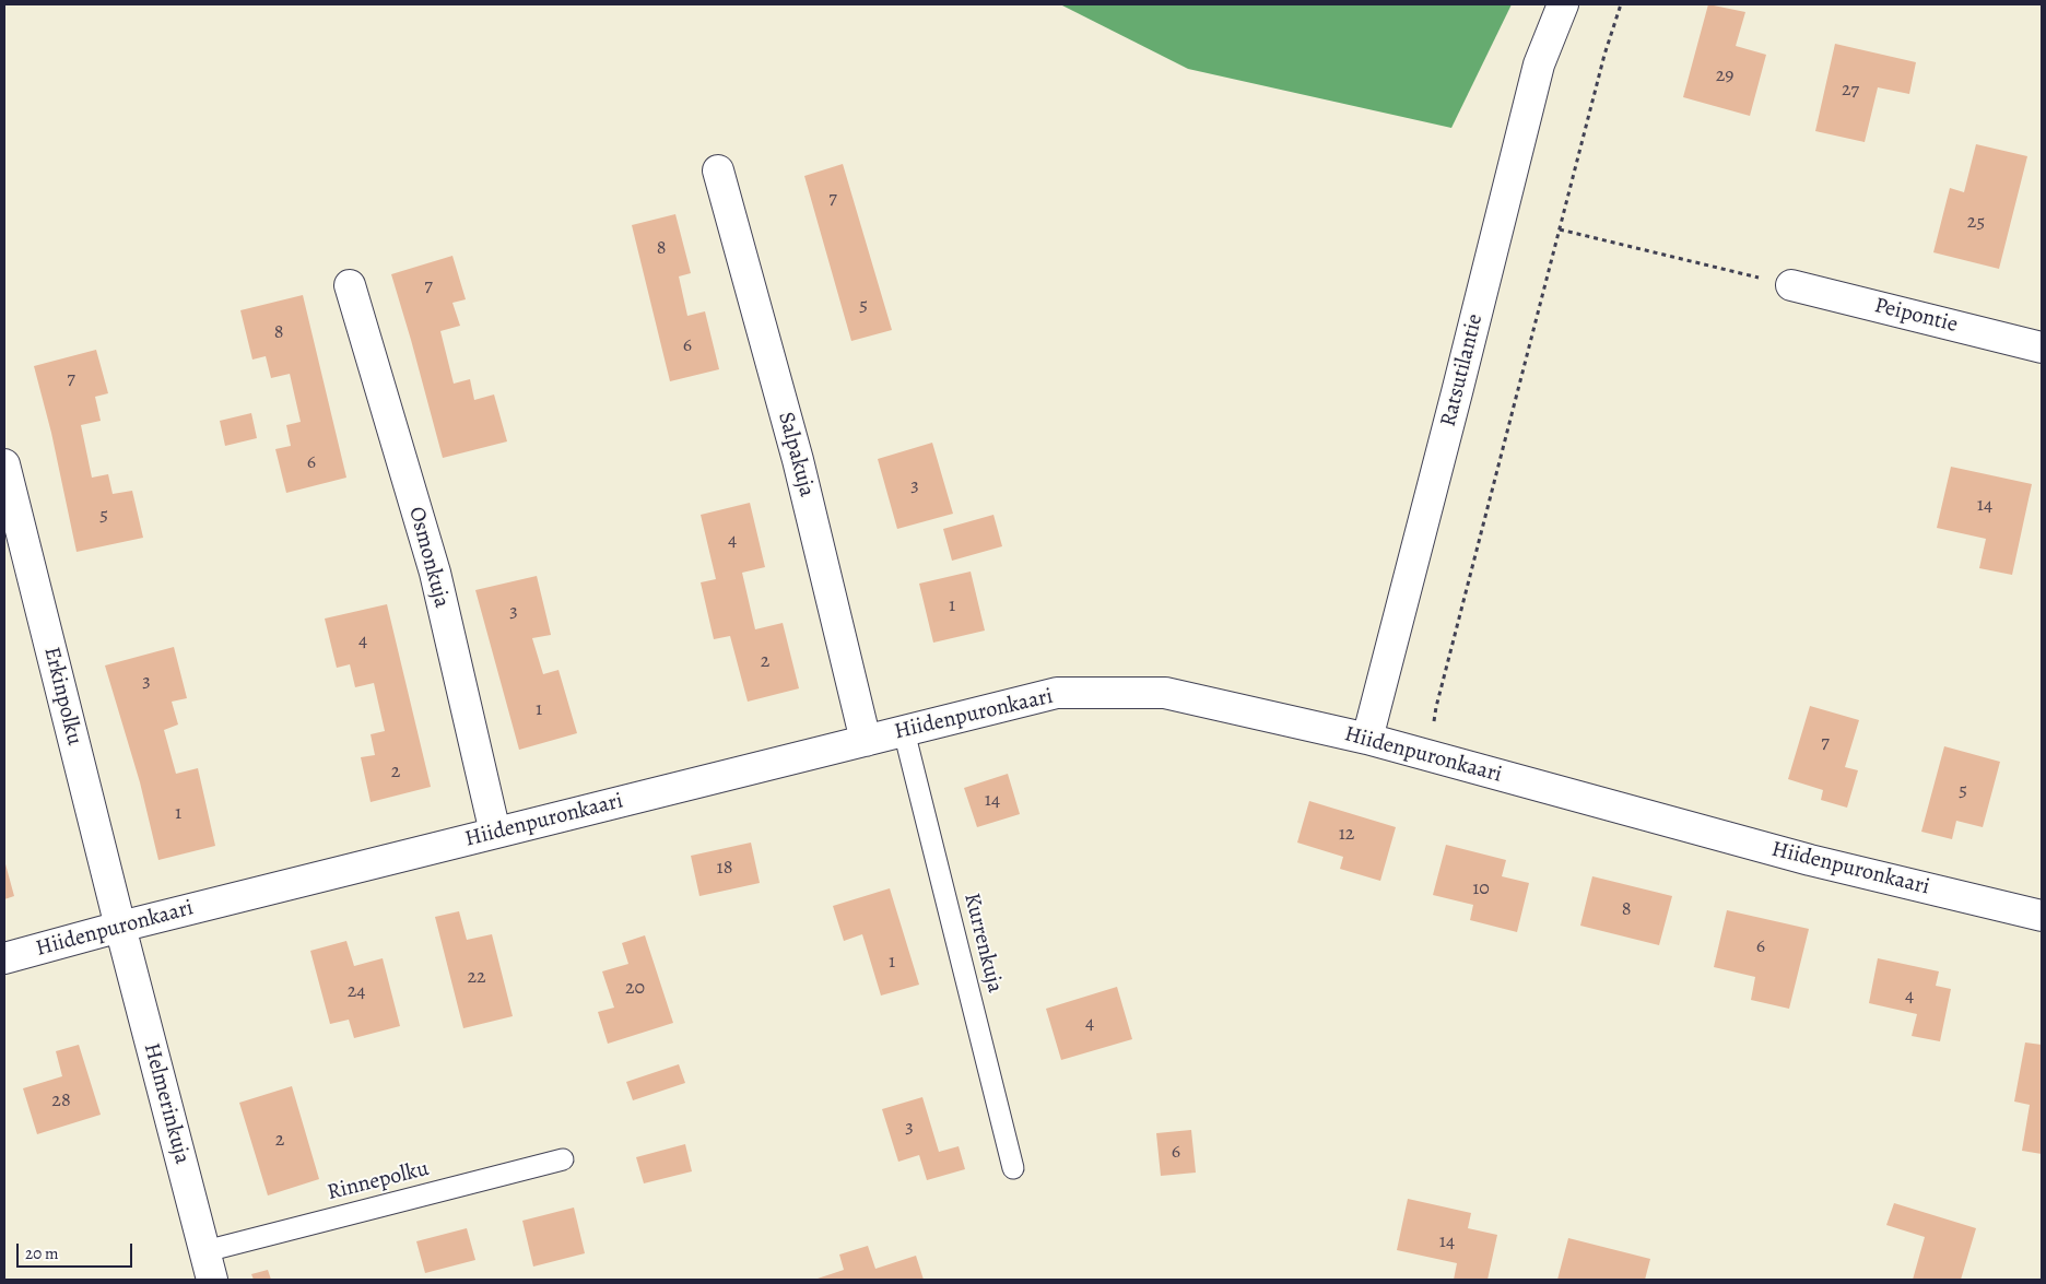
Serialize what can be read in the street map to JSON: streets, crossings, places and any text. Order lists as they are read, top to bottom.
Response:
{
  "streets": {
    "street": [
      "Peipontie",
      "Ratsutilantie",
      "Salpakuja",
      "Osmonkuja",
      "Erkinpolku",
      "Hiidenpuronkaari",
      "Helmerinkuja"
    ],
    "lane": ["Kurrenkuja", "Rinnepolku"]
  },
  "crossings": [
    ["Ratsutilantie", "Hiidenpuronkaari"],
    ["Salpakuja", "Hiidenpuronkaari"],
    ["Osmonkuja", "Hiidenpuronkaari"],
    ["Erkinpolku", "Hiidenpuronkaari"],
    ["Erkinpolku", "Helmerinkuja"],
    ["Hiidenpuronkaari", "Kurrenkuja"],
    ["Hiidenpuronkaari", "Helmerinkuja"],
    ["Helmerinkuja", "Rinnepolku"]
  ],
  "house_numbers": [
    "29",
    "27",
    "7",
    "25",
    "8",
    "7",
    "5",
    "8",
    "6",
    "7",
    "6",
    "3",
    "14",
    "5",
    "4",
    "1",
    "3",
    "4",
    "2",
    "3",
    "1",
    "7",
    "2",
    "5",
    "14",
    "1",
    "12",
    "18",
    "10",
    "8",
    "6",
    "1",
    "22",
    "20",
    "24",
    "4",
    "4",
    "28",
    "3",
    "2",
    "6",
    "14"
  ],
  "scale_bar": "20 m"
}
